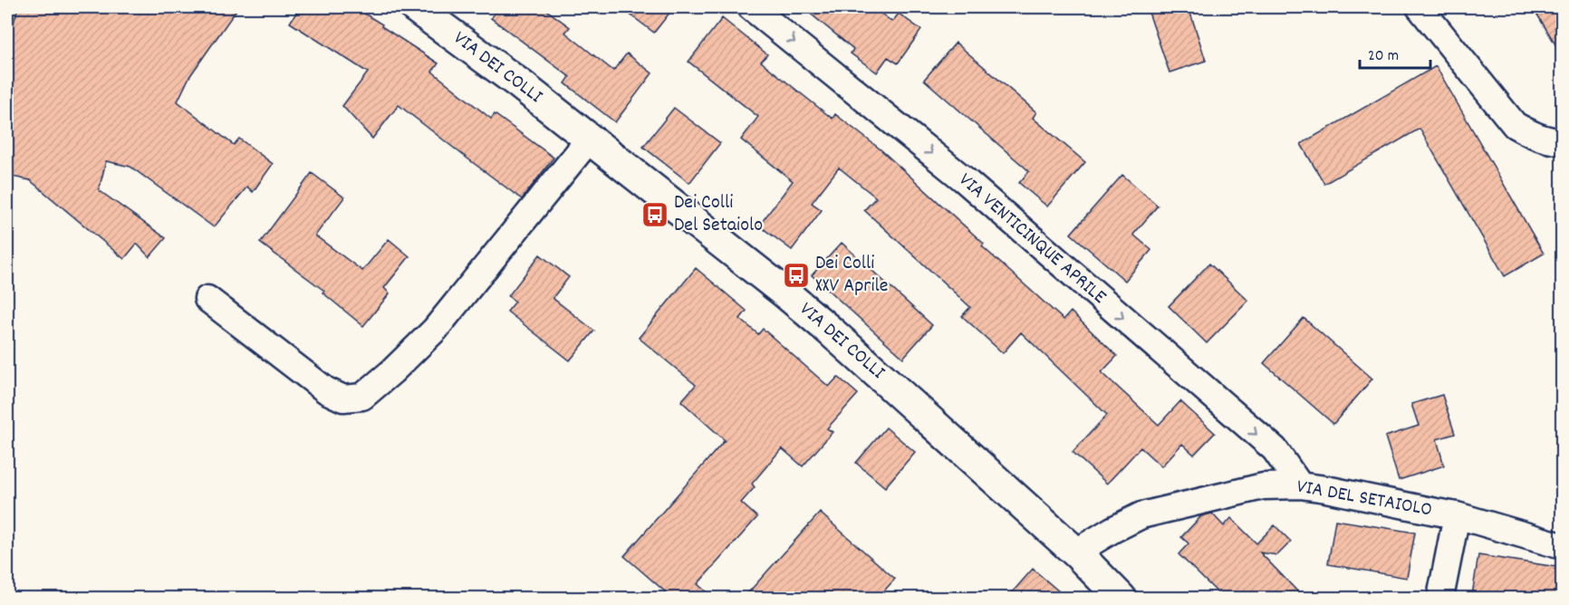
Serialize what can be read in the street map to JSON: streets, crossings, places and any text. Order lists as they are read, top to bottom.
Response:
{
  "streets": {
    "street": ["VIA DEI COLLI", "VIA VENTICINQUE APRILE", "VIA DEL SETAIOLO"]
  },
  "crossings": [
    ["VIA DEI COLLI", "VIA DEL SETAIOLO"],
    ["VIA VENTICINQUE APRILE", "VIA DEL SETAIOLO"]
  ],
  "one_way": ["VIA VENTICINQUE APRILE"],
  "places": {
    "bus stop": ["Dei Colli Del Setaiolo", "Dei Colli XXV Aprile"]
  },
  "scale_bar": "20 m"
}
